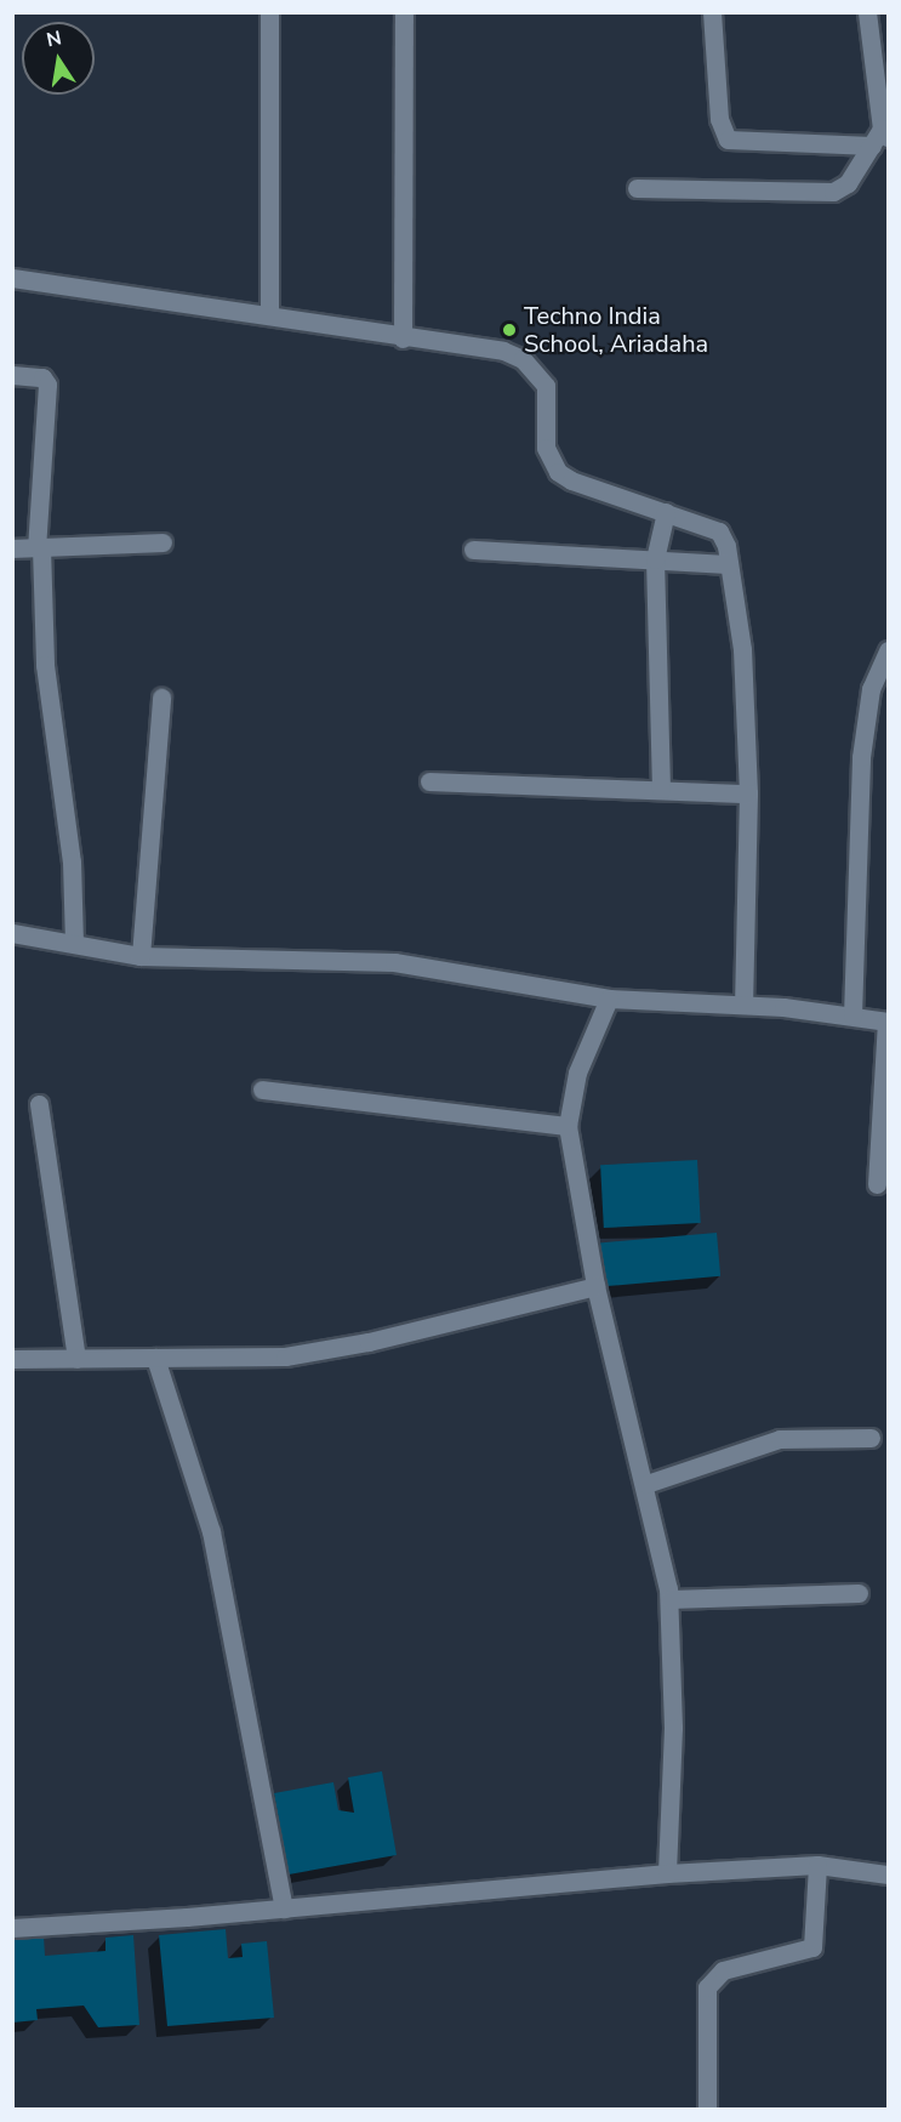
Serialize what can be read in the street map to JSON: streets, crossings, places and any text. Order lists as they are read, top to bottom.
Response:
{
  "places": ["Techno India School, Ariadaha"],
  "north": "top"
}
